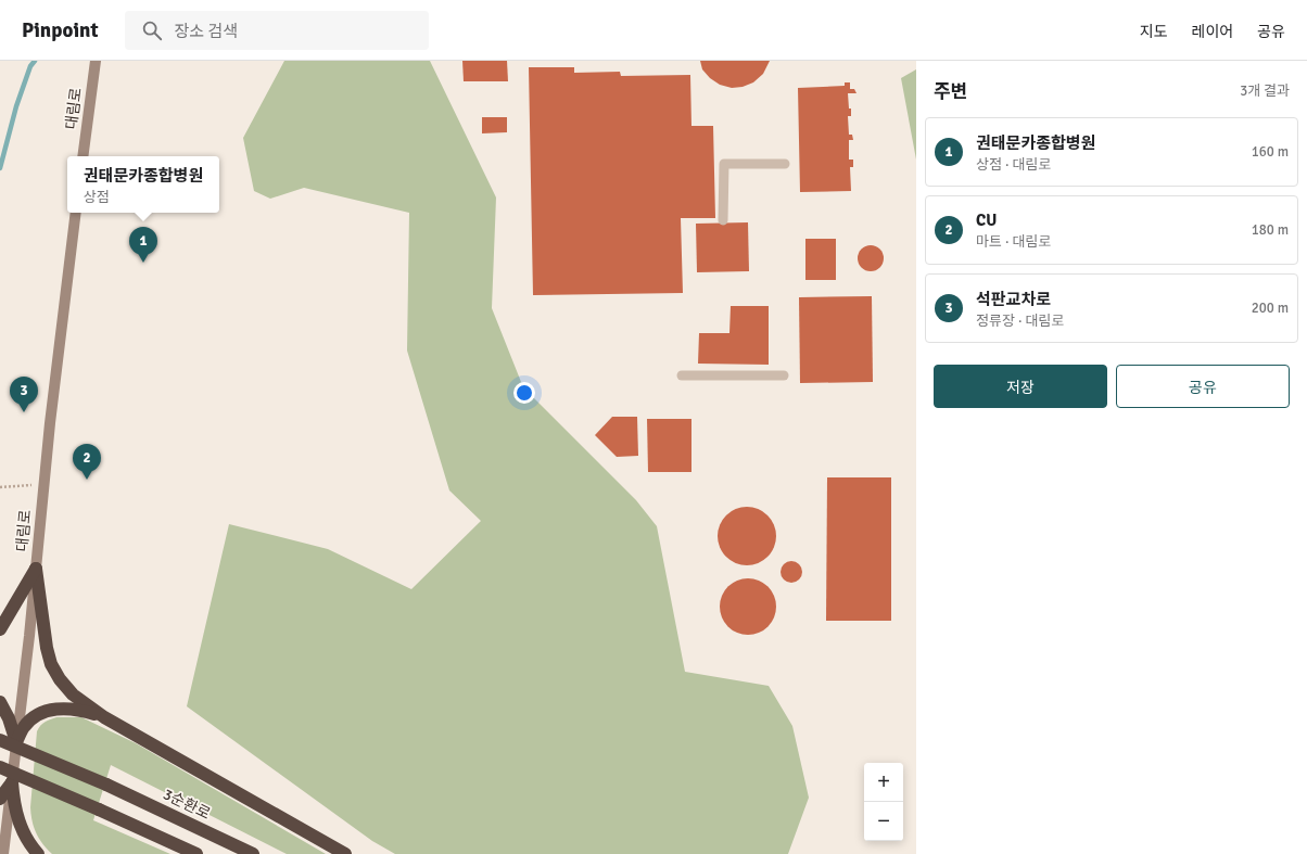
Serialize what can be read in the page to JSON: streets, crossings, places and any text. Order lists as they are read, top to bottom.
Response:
{
  "streets": {
    "highway": ["3순환로"],
    "street": ["대림로"]
  },
  "page": {
    "header": "Pinpoint",
    "search": "장소 검색",
    "nav": ["지도", "레이어", "공유"],
    "heading": ["주변", "3개 결과"],
    "list": [
      {
        "mark": "1",
        "name": "권태문카종합병원",
        "note": "상점 · 대림로",
        "value": "160 m"
      },
      {
        "mark": "2",
        "name": "CU",
        "note": "마트 · 대림로",
        "value": "180 m"
      },
      {
        "mark": "3",
        "name": "석판교차로",
        "note": "정류장 · 대림로",
        "value": "200 m"
      }
    ],
    "popup": ["권태문카종합병원", "상점"],
    "pins": ["1", "3", "2"],
    "buttons": ["저장", "공유"],
    "map_buttons": ["+", "−"]
  }
}
